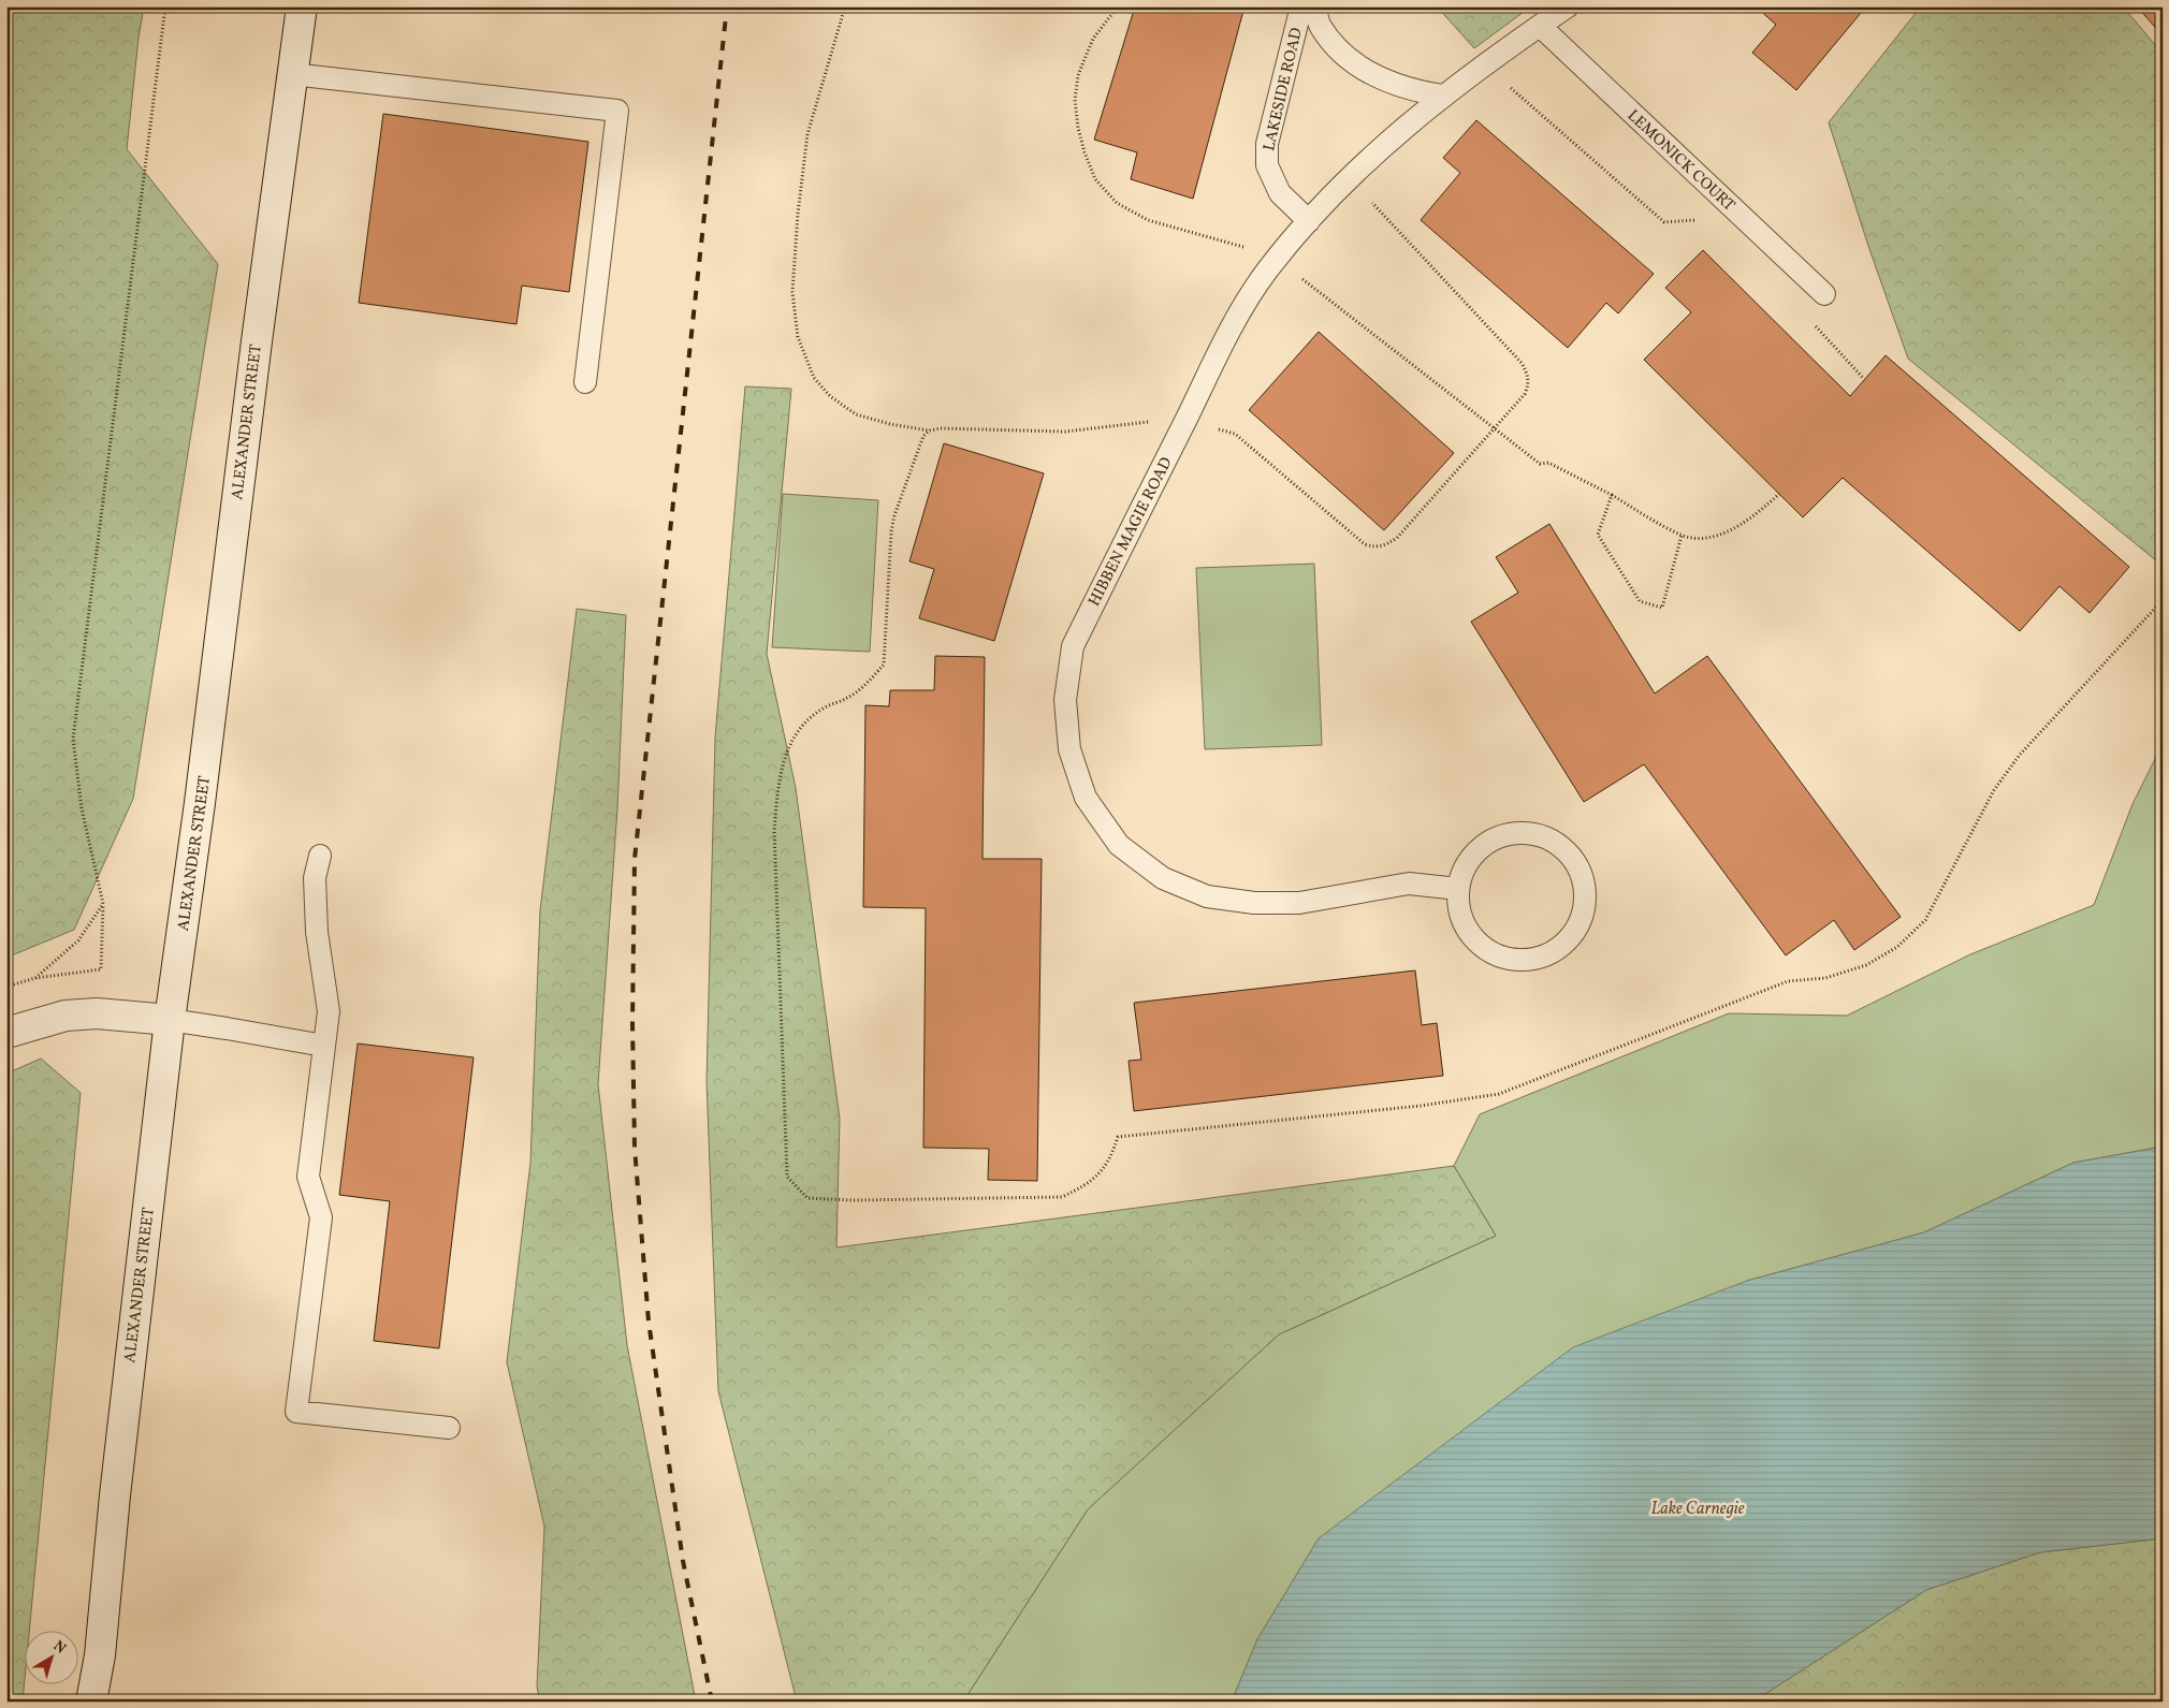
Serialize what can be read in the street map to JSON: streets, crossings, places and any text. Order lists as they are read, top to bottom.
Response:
{
  "streets": {
    "main road": ["ALEXANDER STREET"],
    "lane": ["LAKESIDE ROAD", "LEMONICK COURT", "HIBBEN MAGIE ROAD"]
  },
  "crossings": [
    ["LAKESIDE ROAD", "HIBBEN MAGIE ROAD"],
    ["LEMONICK COURT", "HIBBEN MAGIE ROAD"]
  ],
  "water": ["Lake Carnegie"],
  "north": "top right"
}
